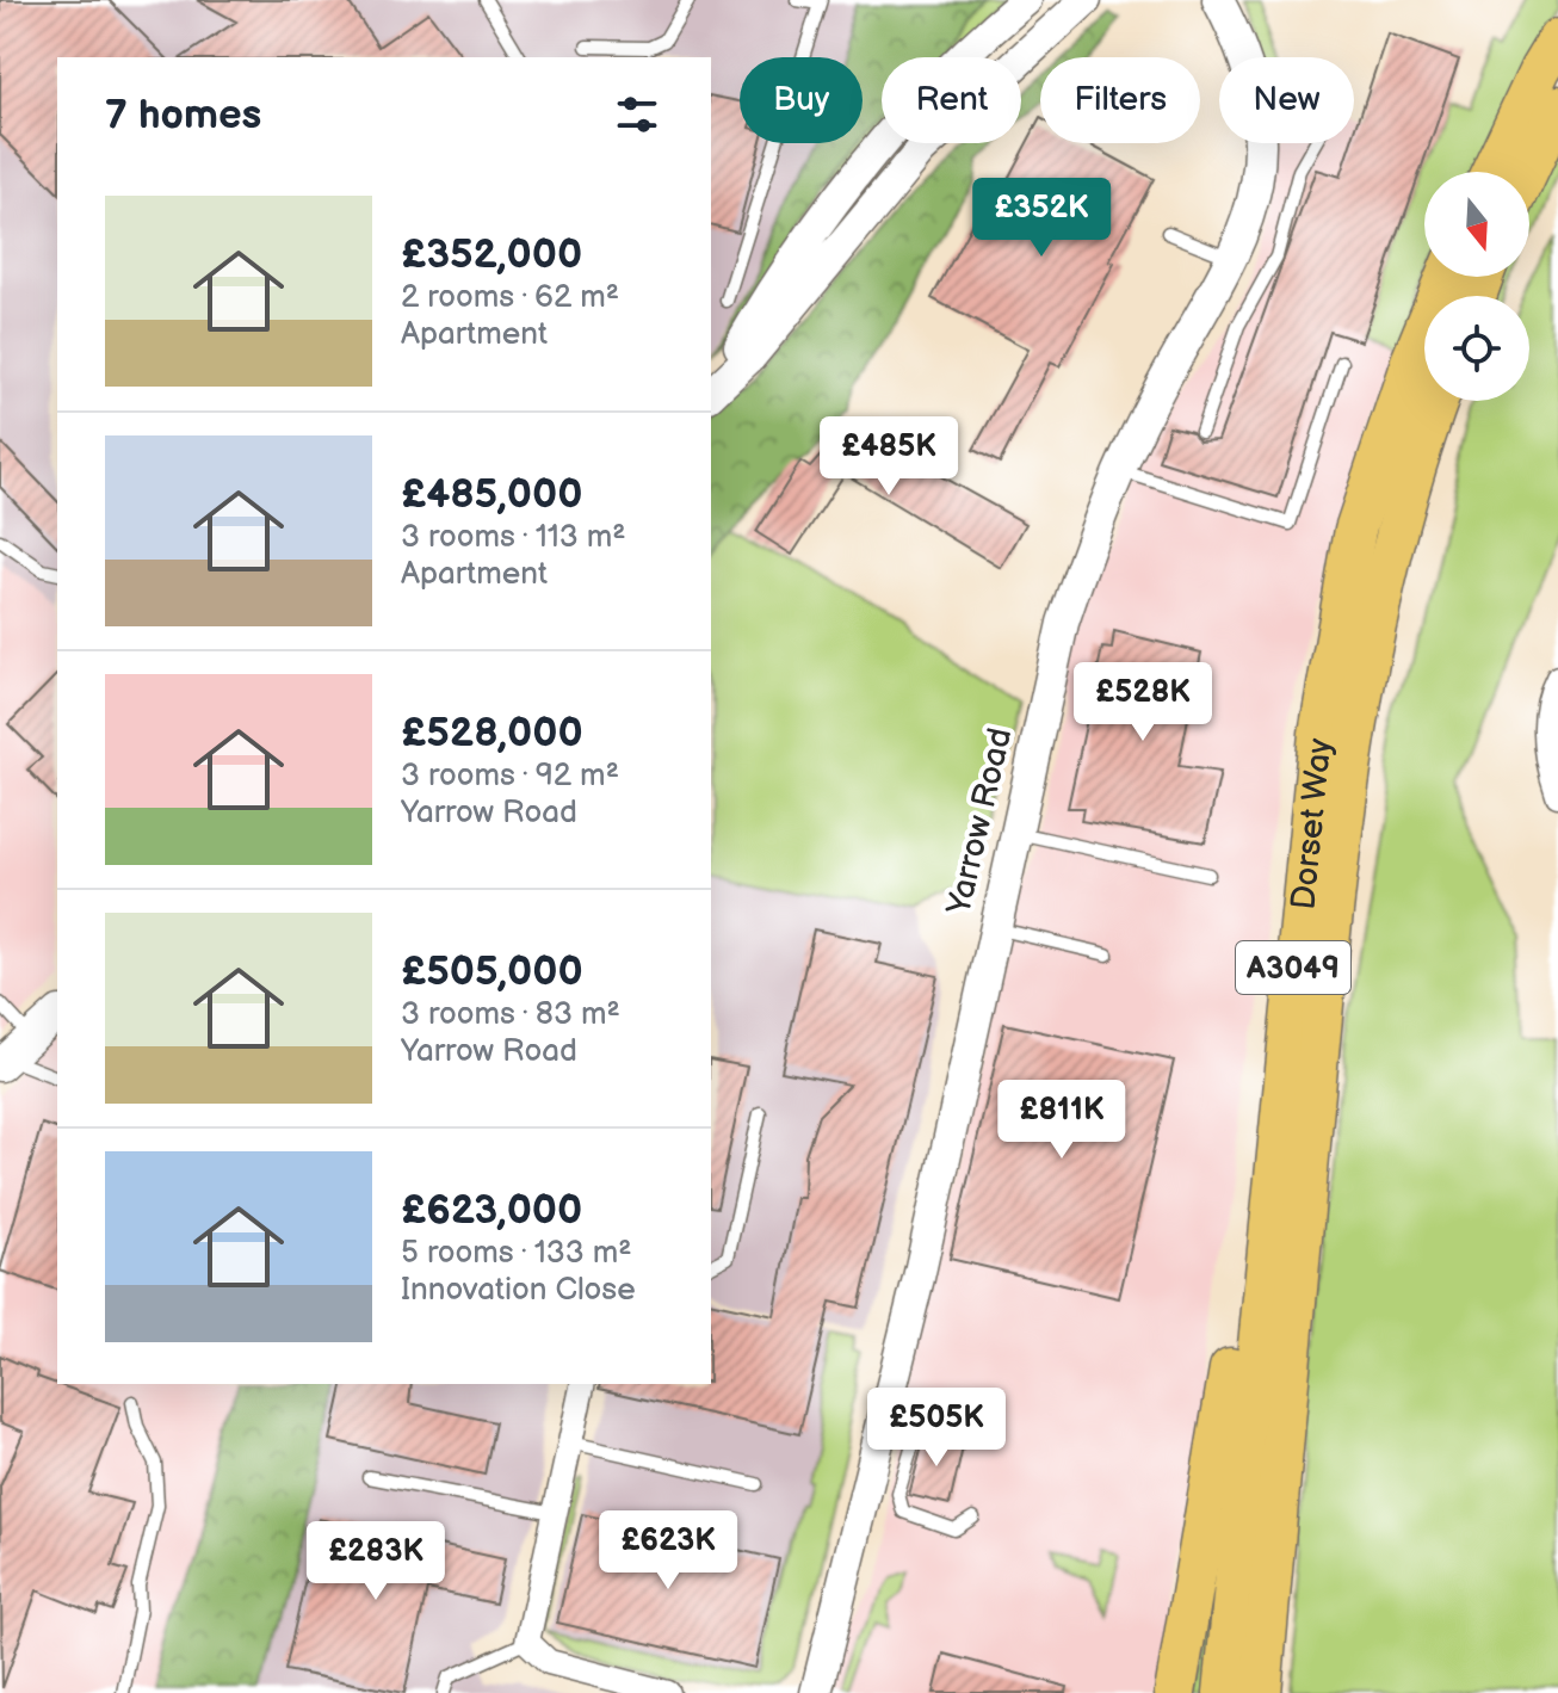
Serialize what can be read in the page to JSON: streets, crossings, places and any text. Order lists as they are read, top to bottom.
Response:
{
  "streets": {
    "highway": ["Dorset Way", "A3049"],
    "street": ["Yarrow Road"]
  },
  "north": "bottom",
  "page": {
    "chip": [
      "Buy",
      "Rent",
      "Filters",
      "New"
    ],
    "heading": "7 homes",
    "list": [
      {
        "name": "£352,000",
        "note": "2 rooms · 62 m² · Apartment"
      },
      {
        "name": "£485,000",
        "note": "3 rooms · 113 m² · Apartment"
      },
      {
        "name": "£528,000",
        "note": "3 rooms · 92 m² · Yarrow Road"
      },
      {
        "name": "£505,000",
        "note": "3 rooms · 83 m² · Yarrow Road"
      },
      {
        "name": "£623,000",
        "note": "5 rooms · 133 m² · Innovation Close"
      }
    ],
    "price": [
      "£352K",
      "£485K",
      "£528K",
      "£811K",
      "£505K",
      "£623K",
      "£283K"
    ]
  }
}
